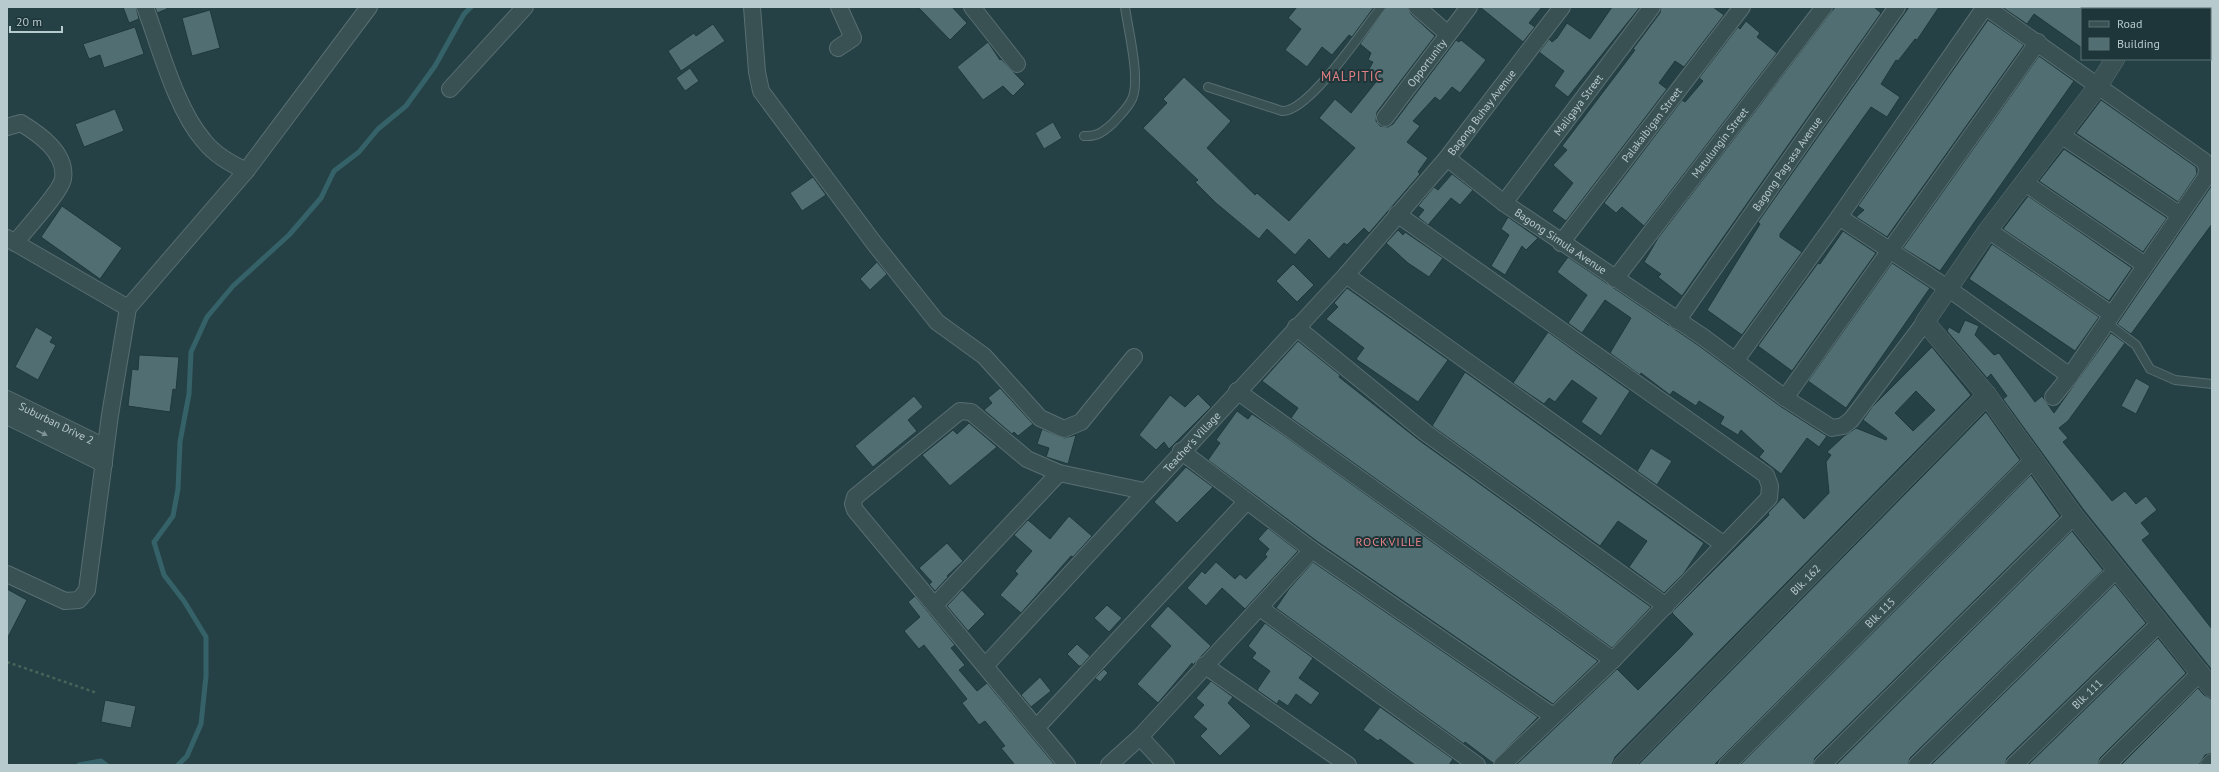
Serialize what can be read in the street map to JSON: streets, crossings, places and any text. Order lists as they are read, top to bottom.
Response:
{
  "streets": {
    "street": [
      "Opportunity",
      "Maligaya Street",
      "Bagong Buhay Avenue",
      "Palakaibigan Street",
      "Matulungin Street",
      "Bagong Pag-asa Avenue",
      "Bagong Simula Avenue",
      "Suburban Drive 2",
      "Teacher's Village",
      "Blk. 162",
      "Blk. 115",
      "Blk. 111"
    ]
  },
  "crossings": [
    ["Maligaya Street", "Bagong Simula Avenue"],
    ["Bagong Buhay Avenue", "Bagong Simula Avenue"],
    ["Bagong Buhay Avenue", "Teacher's Village"],
    ["Palakaibigan Street", "Bagong Simula Avenue"],
    ["Matulungin Street", "Bagong Simula Avenue"],
    ["Bagong Pag-asa Avenue", "Bagong Simula Avenue"]
  ],
  "districts": ["MALPITIC", "ROCKVILLE"],
  "legend": ["Road", "Building"],
  "scale_bar": "20 m"
}
